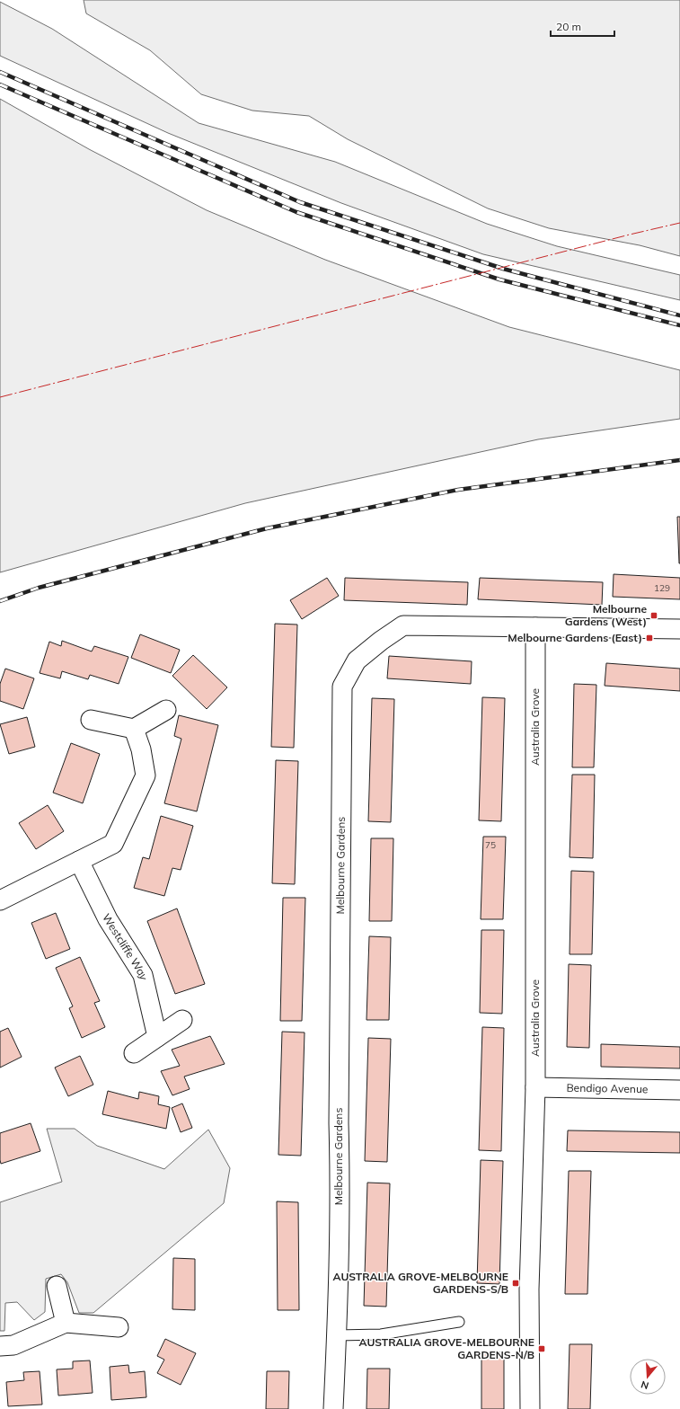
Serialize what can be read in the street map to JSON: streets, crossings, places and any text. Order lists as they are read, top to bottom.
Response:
{
  "streets": {
    "street": [
      "Australia Grove",
      "Melbourne Gardens",
      "Westcliffe Way",
      "Bendigo Avenue"
    ]
  },
  "crossings": [
    ["Australia Grove", "Melbourne Gardens"],
    ["Australia Grove", "Bendigo Avenue"]
  ],
  "places": {
    "transit": [
      "Melbourne Gardens (West)",
      "Melbourne Gardens (East)",
      "AUSTRALIA GROVE-MELBOURNE GARDENS-S/B",
      "AUSTRALIA GROVE-MELBOURNE GARDENS-N/B"
    ]
  },
  "house_numbers": ["129", "75"],
  "scale_bar": "20 m",
  "north": "bottom"
}
